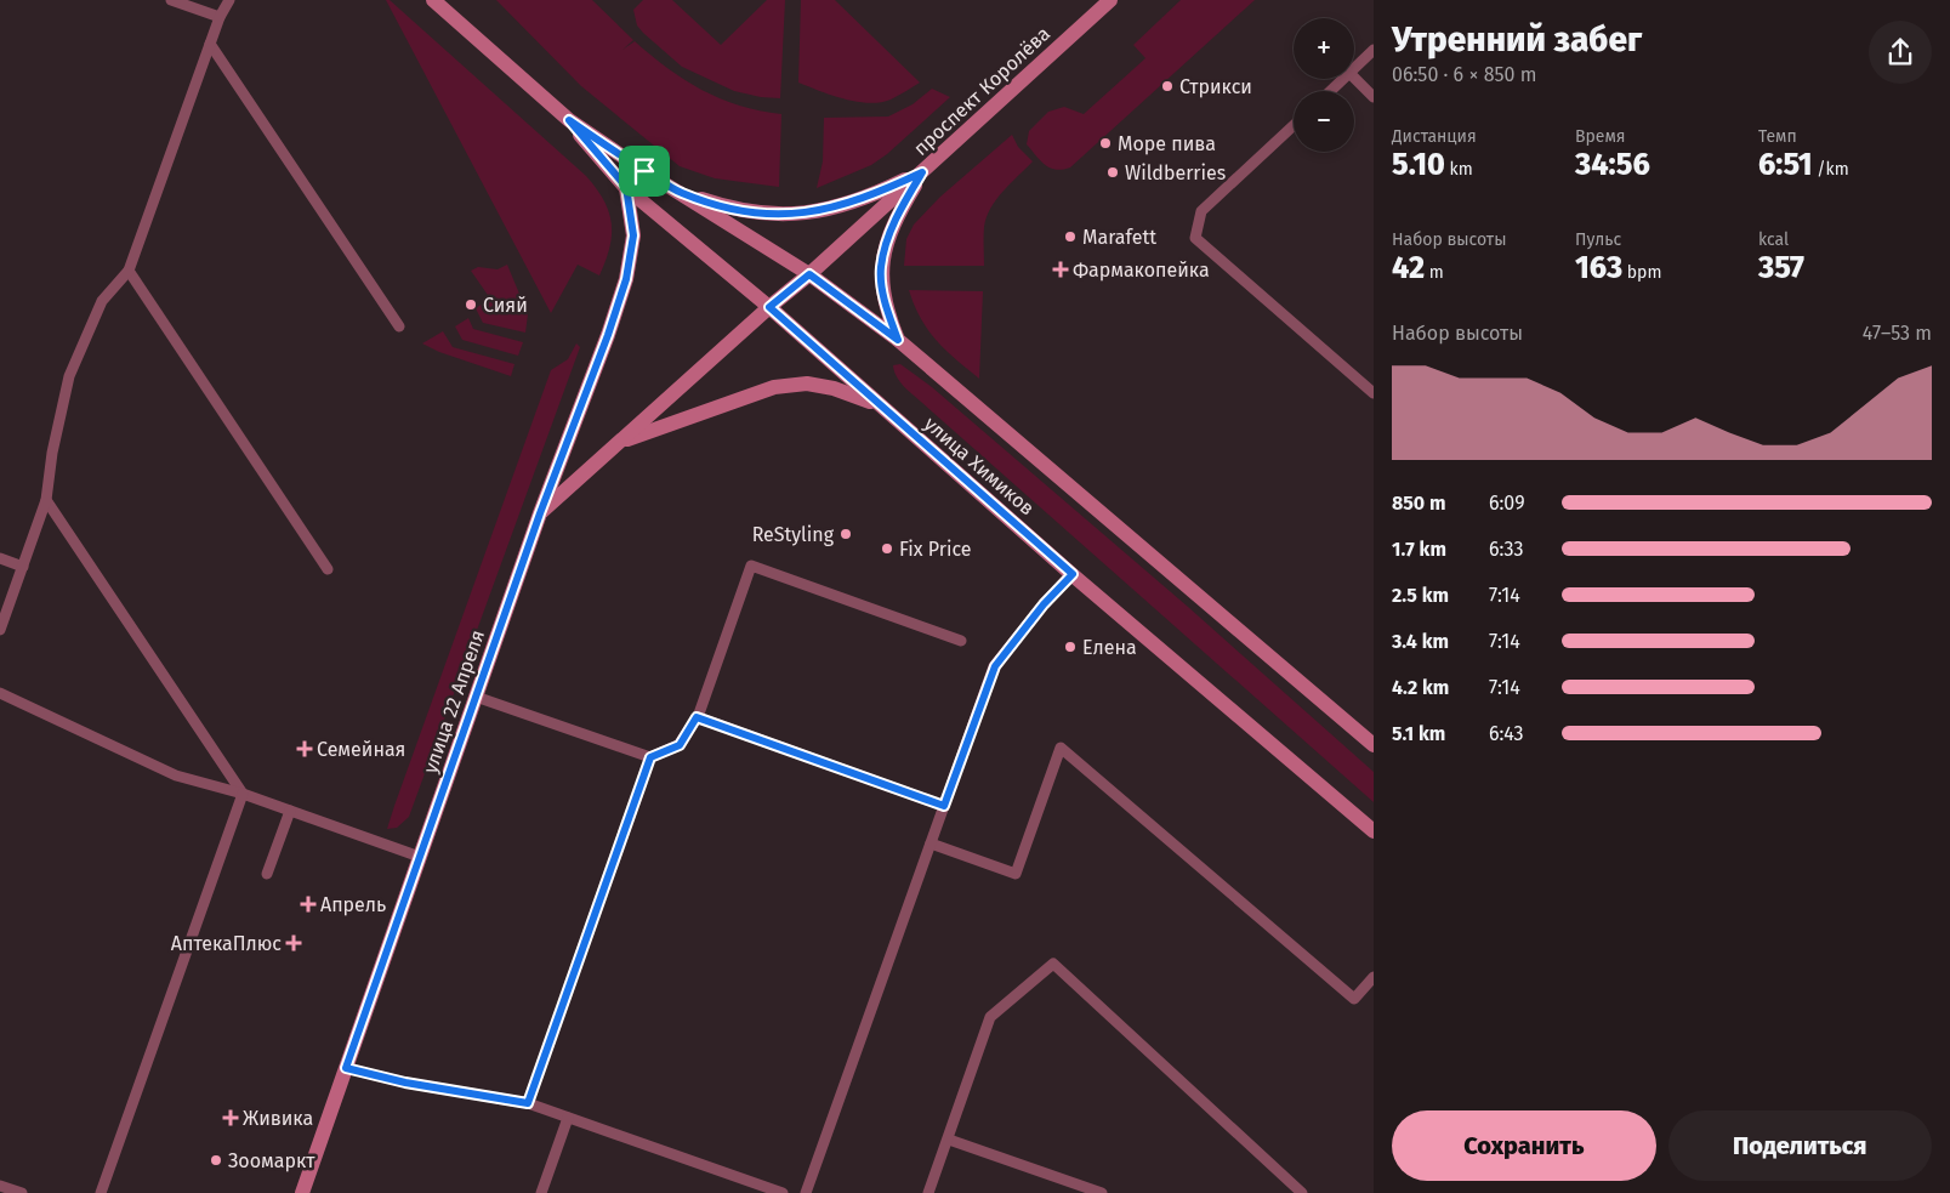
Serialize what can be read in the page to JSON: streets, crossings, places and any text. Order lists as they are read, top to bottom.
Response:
{
  "streets": {
    "main road": ["проспект Королёва", "улица Химиков", "улица 22 Апреля"]
  },
  "crossings": [
    ["проспект Королёва", "улица Химиков"],
    ["проспект Королёва", "улица 22 Апреля"],
    ["улица Химиков", "улица 22 Апреля"]
  ],
  "places": {
    "other": [
      "Стрикси",
      "Море пива",
      "Wildberries",
      "Marafett",
      "Сияй",
      "ReStyling",
      "Fix Price",
      "Елена",
      "Зоомаркт"
    ],
    "health": [
      "Фармакопейка",
      "Семейная",
      "Апрель",
      "АптекаПлюс",
      "Живика"
    ]
  },
  "page": {
    "heading": ["Утренний забег", "06:50 · 6 × 850 m"],
    "map_buttons": ["+", "−"],
    "stats": [
      ["Дистанция", "5.10 km"],
      ["Время", "34:56"],
      ["Темп", "6:51 /km"],
      ["Набор высоты", "42 m"],
      ["Пульс", "163 bpm"],
      ["kcal", "357"]
    ],
    "chart": ["Набор высоты", "47–53 m"],
    "list": [
      {
        "name": "850 m",
        "note": "6:09"
      },
      {
        "name": "1.7 km",
        "note": "6:33"
      },
      {
        "name": "2.5 km",
        "note": "7:14"
      },
      {
        "name": "3.4 km",
        "note": "7:14"
      },
      {
        "name": "4.2 km",
        "note": "7:14"
      },
      {
        "name": "5.1 km",
        "note": "6:43"
      }
    ],
    "buttons": ["Сохранить", "Поделиться"]
  }
}
